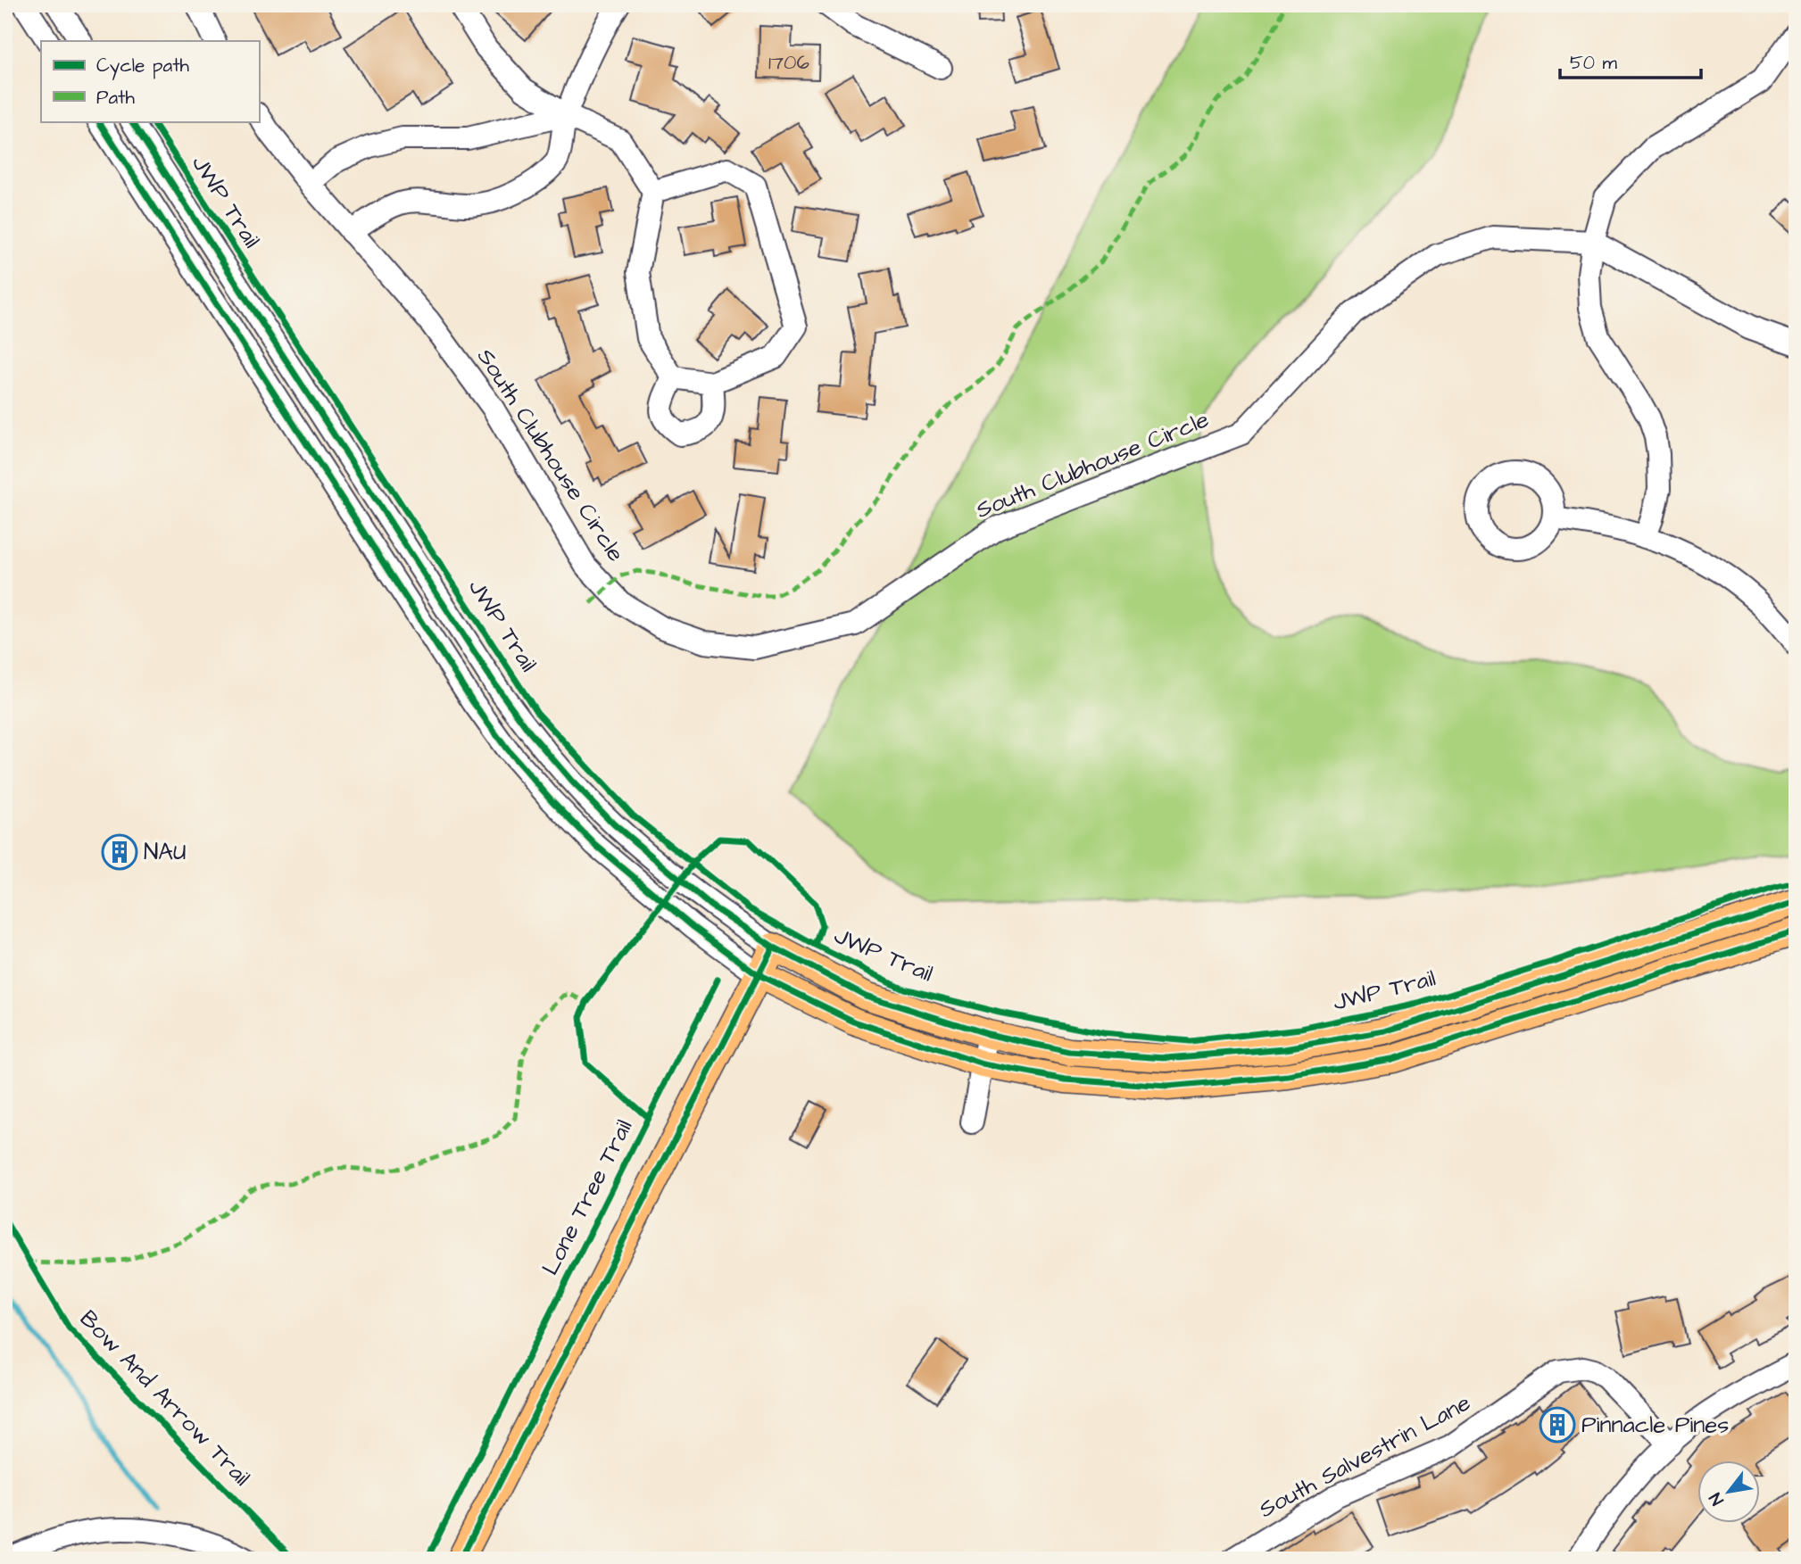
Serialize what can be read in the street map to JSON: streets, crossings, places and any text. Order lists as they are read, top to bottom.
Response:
{
  "streets": {
    "street": ["South Clubhouse Circle", "South Salvestrin Lane"],
    "cycle path": ["JWP Trail", "Lone Tree Trail", "Bow And Arrow Trail"]
  },
  "places": {
    "building": ["NAU", "Pinnacle Pines"]
  },
  "house_numbers": ["1706"],
  "legend": ["Cycle path", "Path"],
  "scale_bar": "50 m",
  "north": "bottom left"
}
